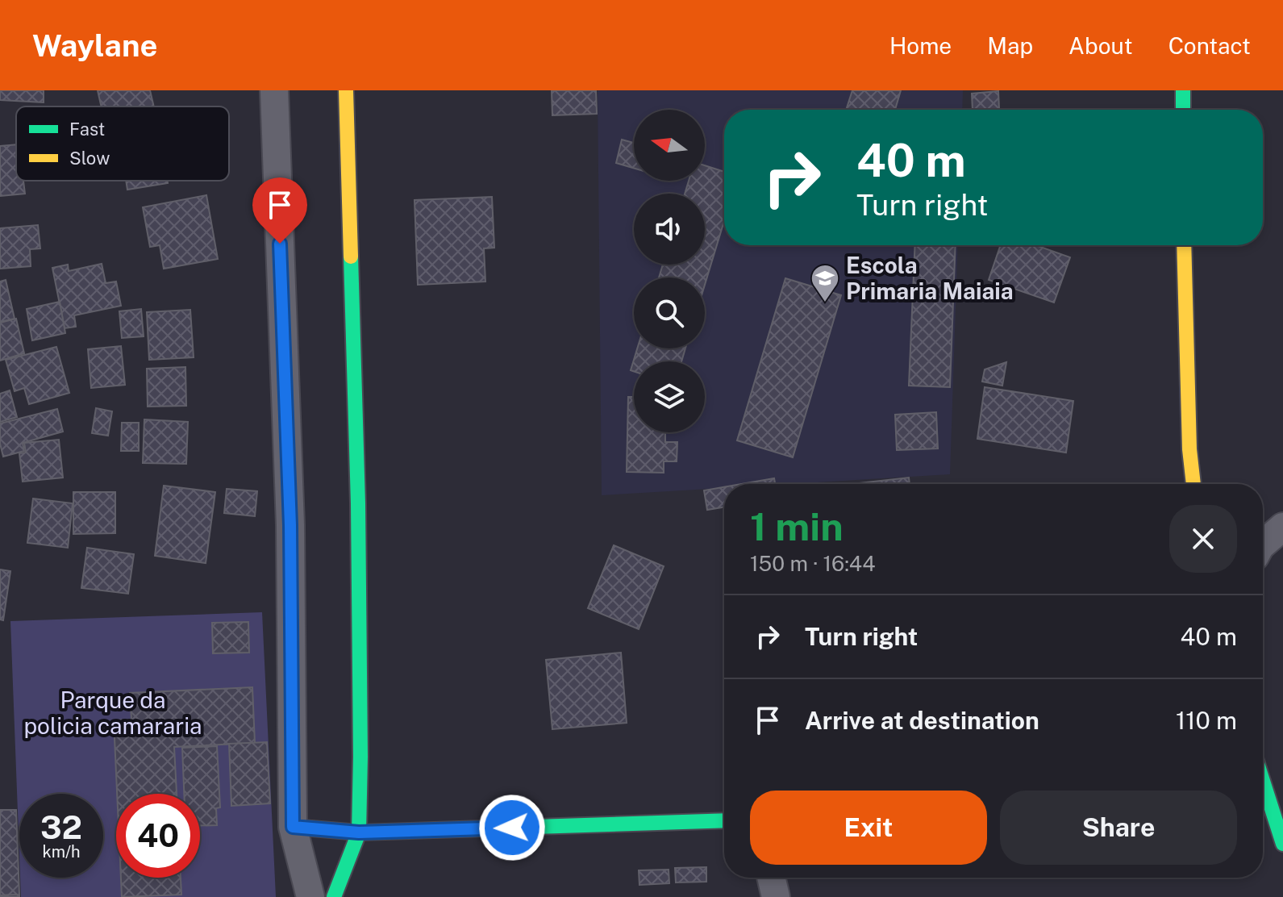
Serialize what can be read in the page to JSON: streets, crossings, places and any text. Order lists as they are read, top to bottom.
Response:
{
  "parks": ["Parque da policia camararia"],
  "places": {
    "school or university": ["Escola Primaria Maiaia"]
  },
  "legend": ["Fast", "Slow"],
  "north": "left",
  "page": {
    "header": "Waylane",
    "nav": [
      "Home",
      "Map",
      "About",
      "Contact"
    ],
    "turn": ["40 m", "Turn right"],
    "heading": ["1 min", "150 m · 16:44"],
    "list": [
      {
        "name": "Turn right",
        "value": "40 m"
      },
      {
        "name": "Arrive at destination",
        "value": "110 m"
      }
    ],
    "buttons": ["Exit", "Share"],
    "speed": "32 km/h",
    "limit": "40"
  }
}
